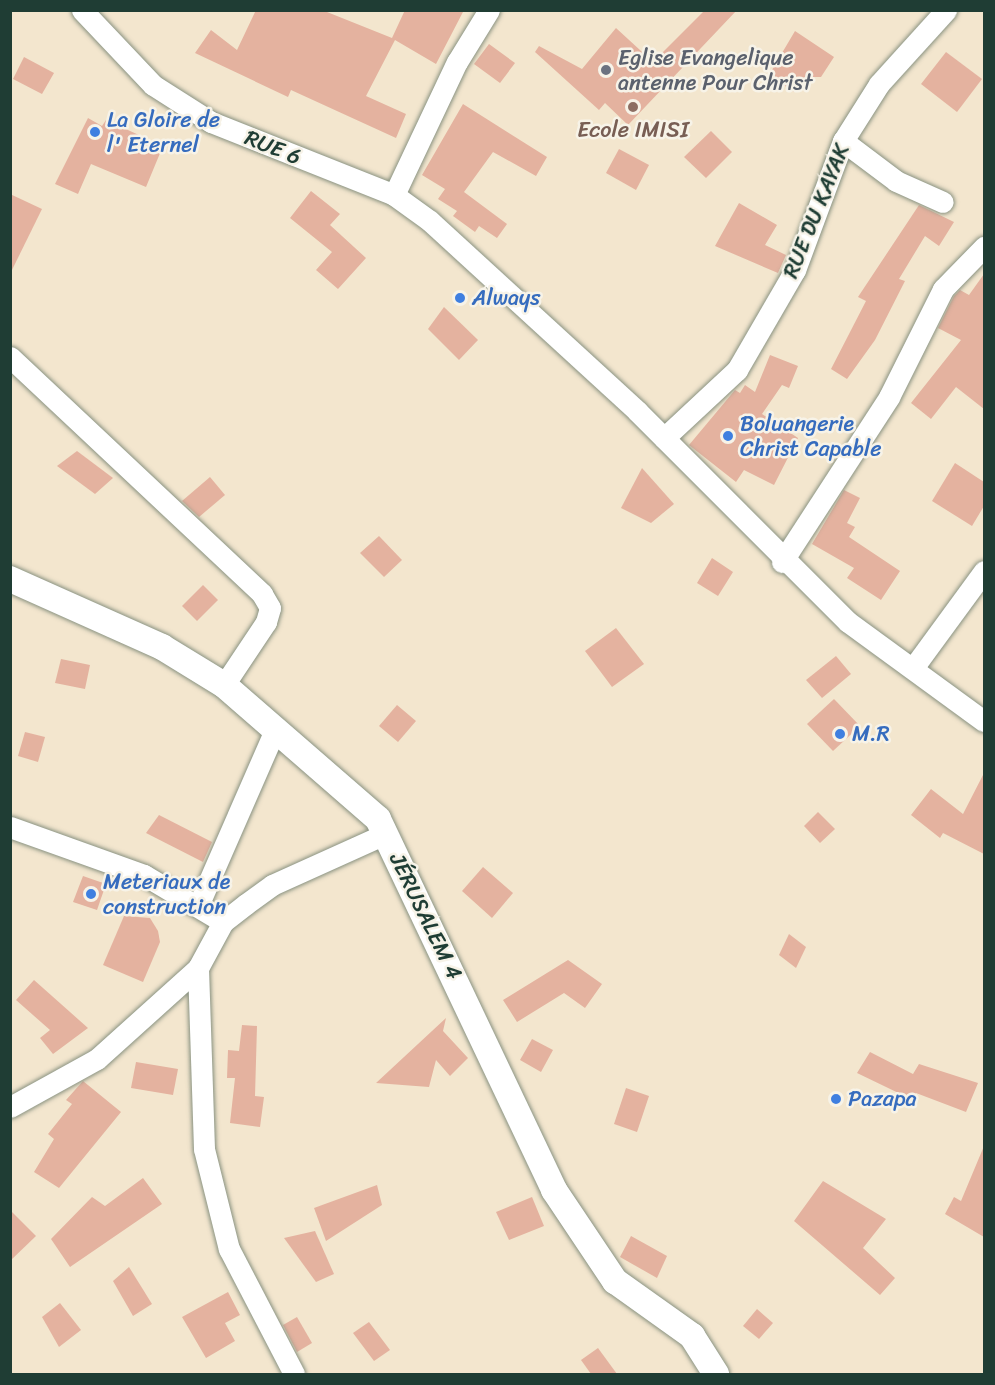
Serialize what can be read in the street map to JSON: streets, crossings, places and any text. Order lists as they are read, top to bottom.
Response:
{
  "streets": {
    "street": ["RUE 6", "RUE DU KAYAK", "JÉRUSALEM 4"]
  },
  "crossings": [
    ["RUE 6", "RUE DU KAYAK"]
  ],
  "places": [
    "Eglise Evangelique antenne Pour Christ",
    "Ecole IMISI",
    "La Gloire de l' Eternel",
    "Always",
    "Boluangerie Christ Capable",
    "M.R",
    "Meteriaux de construction",
    "Pazapa"
  ]
}
